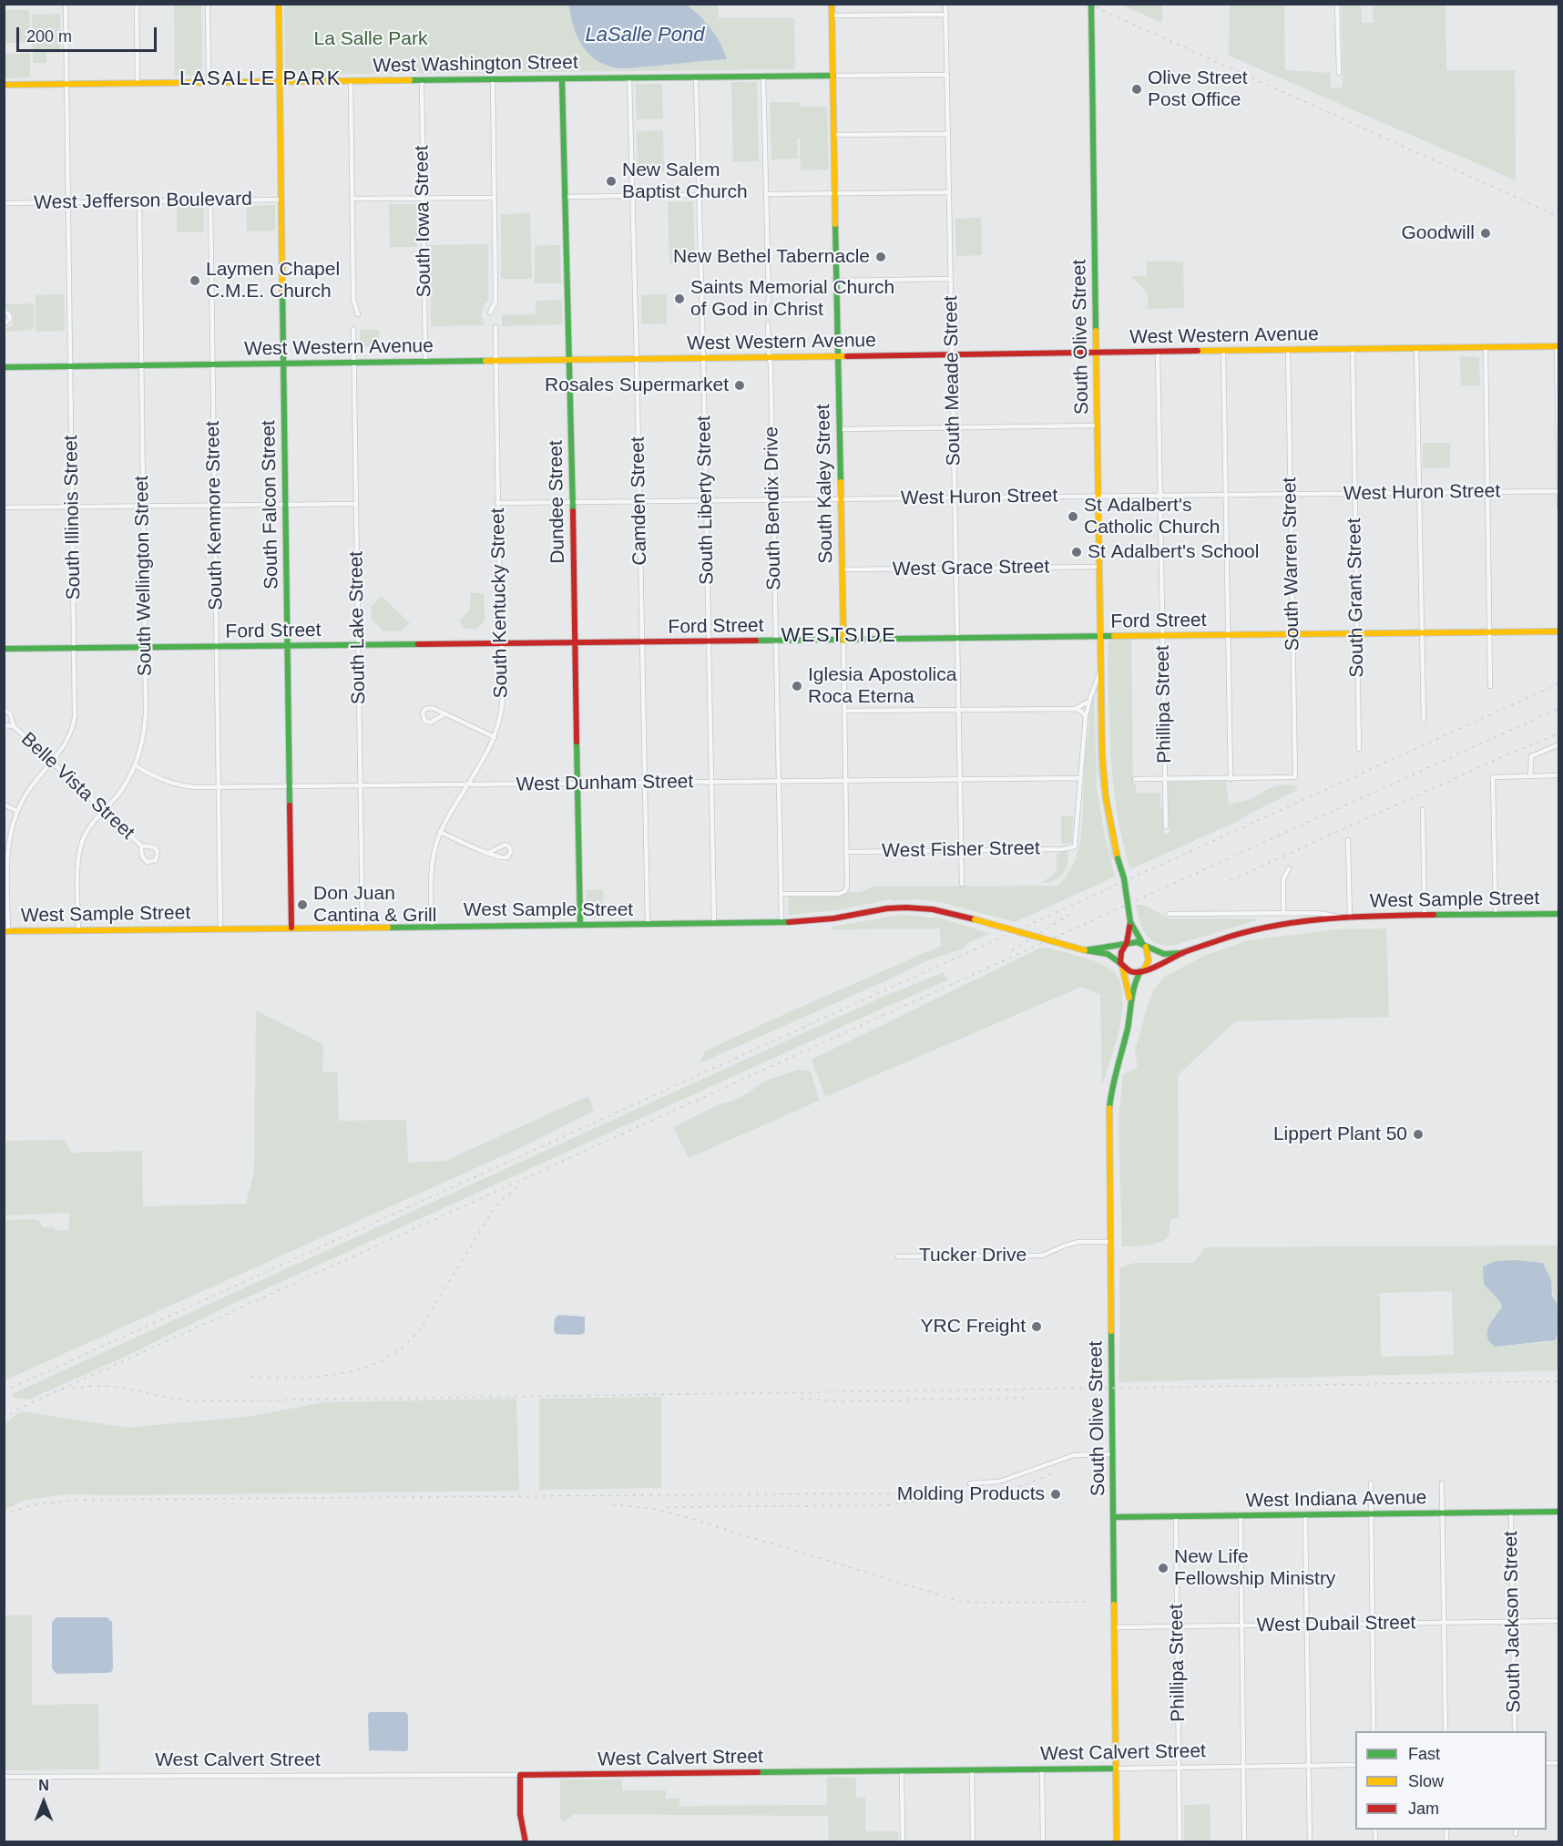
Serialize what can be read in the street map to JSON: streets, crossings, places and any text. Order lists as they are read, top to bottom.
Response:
{
  "streets": {
    "street": [
      "West Washington Street",
      "West Jefferson Boulevard",
      "South Iowa Street",
      "West Western Avenue",
      "South Olive Street",
      "South Meade Street",
      "South Kaley Street",
      "West Huron Street",
      "South Liberty Street",
      "Camden Street",
      "Dundee Street",
      "South Falcon Street",
      "South Bendix Drive",
      "South Kenmore Street",
      "South Illinois Street",
      "South Warren Street",
      "West Grace Street",
      "South Wellington Street",
      "South Grant Street",
      "South Kentucky Street",
      "Ford Street",
      "South Lake Street",
      "Phillipa Street",
      "West Dunham Street",
      "Belle Vista Street",
      "West Fisher Street",
      "West Sample Street",
      "Tucker Drive",
      "West Indiana Avenue",
      "South Jackson Street",
      "West Dubail Street",
      "West Calvert Street"
    ]
  },
  "crossings": [
    ["West Washington Street", "South Iowa Street"],
    ["West Washington Street", "South Meade Street"],
    ["West Washington Street", "South Kaley Street"],
    ["West Washington Street", "South Liberty Street"],
    ["West Washington Street", "Camden Street"],
    ["West Washington Street", "Dundee Street"],
    ["West Washington Street", "South Falcon Street"],
    ["West Washington Street", "South Illinois Street"],
    ["West Jefferson Boulevard", "South Falcon Street"],
    ["West Jefferson Boulevard", "South Kenmore Street"],
    ["West Jefferson Boulevard", "South Illinois Street"],
    ["West Jefferson Boulevard", "South Wellington Street"],
    ["South Iowa Street", "West Western Avenue"],
    ["West Western Avenue", "South Olive Street"],
    ["West Western Avenue", "South Meade Street"],
    ["West Western Avenue", "South Kaley Street"],
    ["West Western Avenue", "South Liberty Street"],
    ["West Western Avenue", "Camden Street"],
    ["West Western Avenue", "Dundee Street"],
    ["West Western Avenue", "South Falcon Street"],
    ["West Western Avenue", "South Bendix Drive"],
    ["West Western Avenue", "South Kenmore Street"],
    ["West Western Avenue", "South Illinois Street"],
    ["West Western Avenue", "South Warren Street"],
    ["West Western Avenue", "South Wellington Street"],
    ["West Western Avenue", "South Grant Street"],
    ["West Western Avenue", "South Kentucky Street"],
    ["West Western Avenue", "South Lake Street"],
    ["West Western Avenue", "Phillipa Street"],
    ["South Olive Street", "West Huron Street"],
    ["South Olive Street", "West Grace Street"],
    ["South Olive Street", "Ford Street"],
    ["South Olive Street", "West Dunham Street"],
    ["South Olive Street", "West Fisher Street"],
    ["South Olive Street", "West Sample Street"],
    ["South Olive Street", "Tucker Drive"],
    ["South Olive Street", "West Indiana Avenue"],
    ["South Olive Street", "West Dubail Street"],
    ["South Olive Street", "West Calvert Street"],
    ["South Meade Street", "West Huron Street"],
    ["South Meade Street", "West Grace Street"],
    ["South Meade Street", "Ford Street"],
    ["South Meade Street", "West Dunham Street"],
    ["South Meade Street", "West Fisher Street"],
    ["South Kaley Street", "West Huron Street"],
    ["South Kaley Street", "South Bendix Drive"],
    ["South Kaley Street", "West Grace Street"],
    ["South Kaley Street", "Ford Street"],
    ["South Kaley Street", "West Dunham Street"],
    ["South Kaley Street", "West Fisher Street"],
    ["West Huron Street", "South Liberty Street"],
    ["West Huron Street", "Camden Street"],
    ["West Huron Street", "Dundee Street"],
    ["West Huron Street", "South Bendix Drive"],
    ["West Huron Street", "South Warren Street"],
    ["West Huron Street", "South Grant Street"],
    ["West Huron Street", "South Kentucky Street"],
    ["West Huron Street", "Phillipa Street"],
    ["South Liberty Street", "Ford Street"],
    ["South Liberty Street", "West Dunham Street"],
    ["South Liberty Street", "West Sample Street"],
    ["Camden Street", "Ford Street"],
    ["Camden Street", "West Dunham Street"],
    ["Camden Street", "West Sample Street"],
    ["Dundee Street", "Ford Street"],
    ["Dundee Street", "West Dunham Street"],
    ["Dundee Street", "West Sample Street"],
    ["South Falcon Street", "Ford Street"],
    ["South Falcon Street", "West Dunham Street"],
    ["South Falcon Street", "West Sample Street"],
    ["South Bendix Drive", "Ford Street"],
    ["South Bendix Drive", "West Dunham Street"],
    ["South Bendix Drive", "West Sample Street"],
    ["South Kenmore Street", "Ford Street"],
    ["South Kenmore Street", "West Dunham Street"],
    ["South Kenmore Street", "West Sample Street"],
    ["South Illinois Street", "Ford Street"],
    ["South Illinois Street", "Belle Vista Street"],
    ["South Illinois Street", "West Sample Street"],
    ["South Warren Street", "Ford Street"],
    ["South Wellington Street", "Ford Street"],
    ["South Wellington Street", "West Dunham Street"],
    ["South Wellington Street", "Belle Vista Street"],
    ["South Wellington Street", "West Sample Street"],
    ["South Grant Street", "Ford Street"],
    ["South Kentucky Street", "Ford Street"],
    ["South Kentucky Street", "West Dunham Street"],
    ["South Kentucky Street", "West Sample Street"],
    ["Ford Street", "South Lake Street"],
    ["Ford Street", "Phillipa Street"],
    ["South Lake Street", "West Dunham Street"],
    ["South Lake Street", "West Sample Street"],
    ["Phillipa Street", "West Indiana Avenue"],
    ["Phillipa Street", "West Dubail Street"],
    ["Phillipa Street", "West Calvert Street"],
    ["West Indiana Avenue", "South Jackson Street"],
    ["South Jackson Street", "West Dubail Street"]
  ],
  "districts": ["LASALLE PARK", "WESTSIDE"],
  "water": ["LaSalle Pond"],
  "parks": ["La Salle Park"],
  "places": [
    "Olive Street Post Office",
    "New Salem Baptist Church",
    "Goodwill",
    "New Bethel Tabernacle",
    "Laymen Chapel C.M.E. Church",
    "Saints Memorial Church of God in Christ",
    "Rosales Supermarket",
    "St Adalbert's Catholic Church",
    "St Adalbert's School",
    "Iglesia Apostolica Roca Eterna",
    "Don Juan Cantina & Grill",
    "Lippert Plant 50",
    "YRC Freight",
    "Molding Products",
    "New Life Fellowship Ministry"
  ],
  "legend": ["Fast", "Slow", "Jam"],
  "scale_bar": "200 m",
  "north": "top"
}
